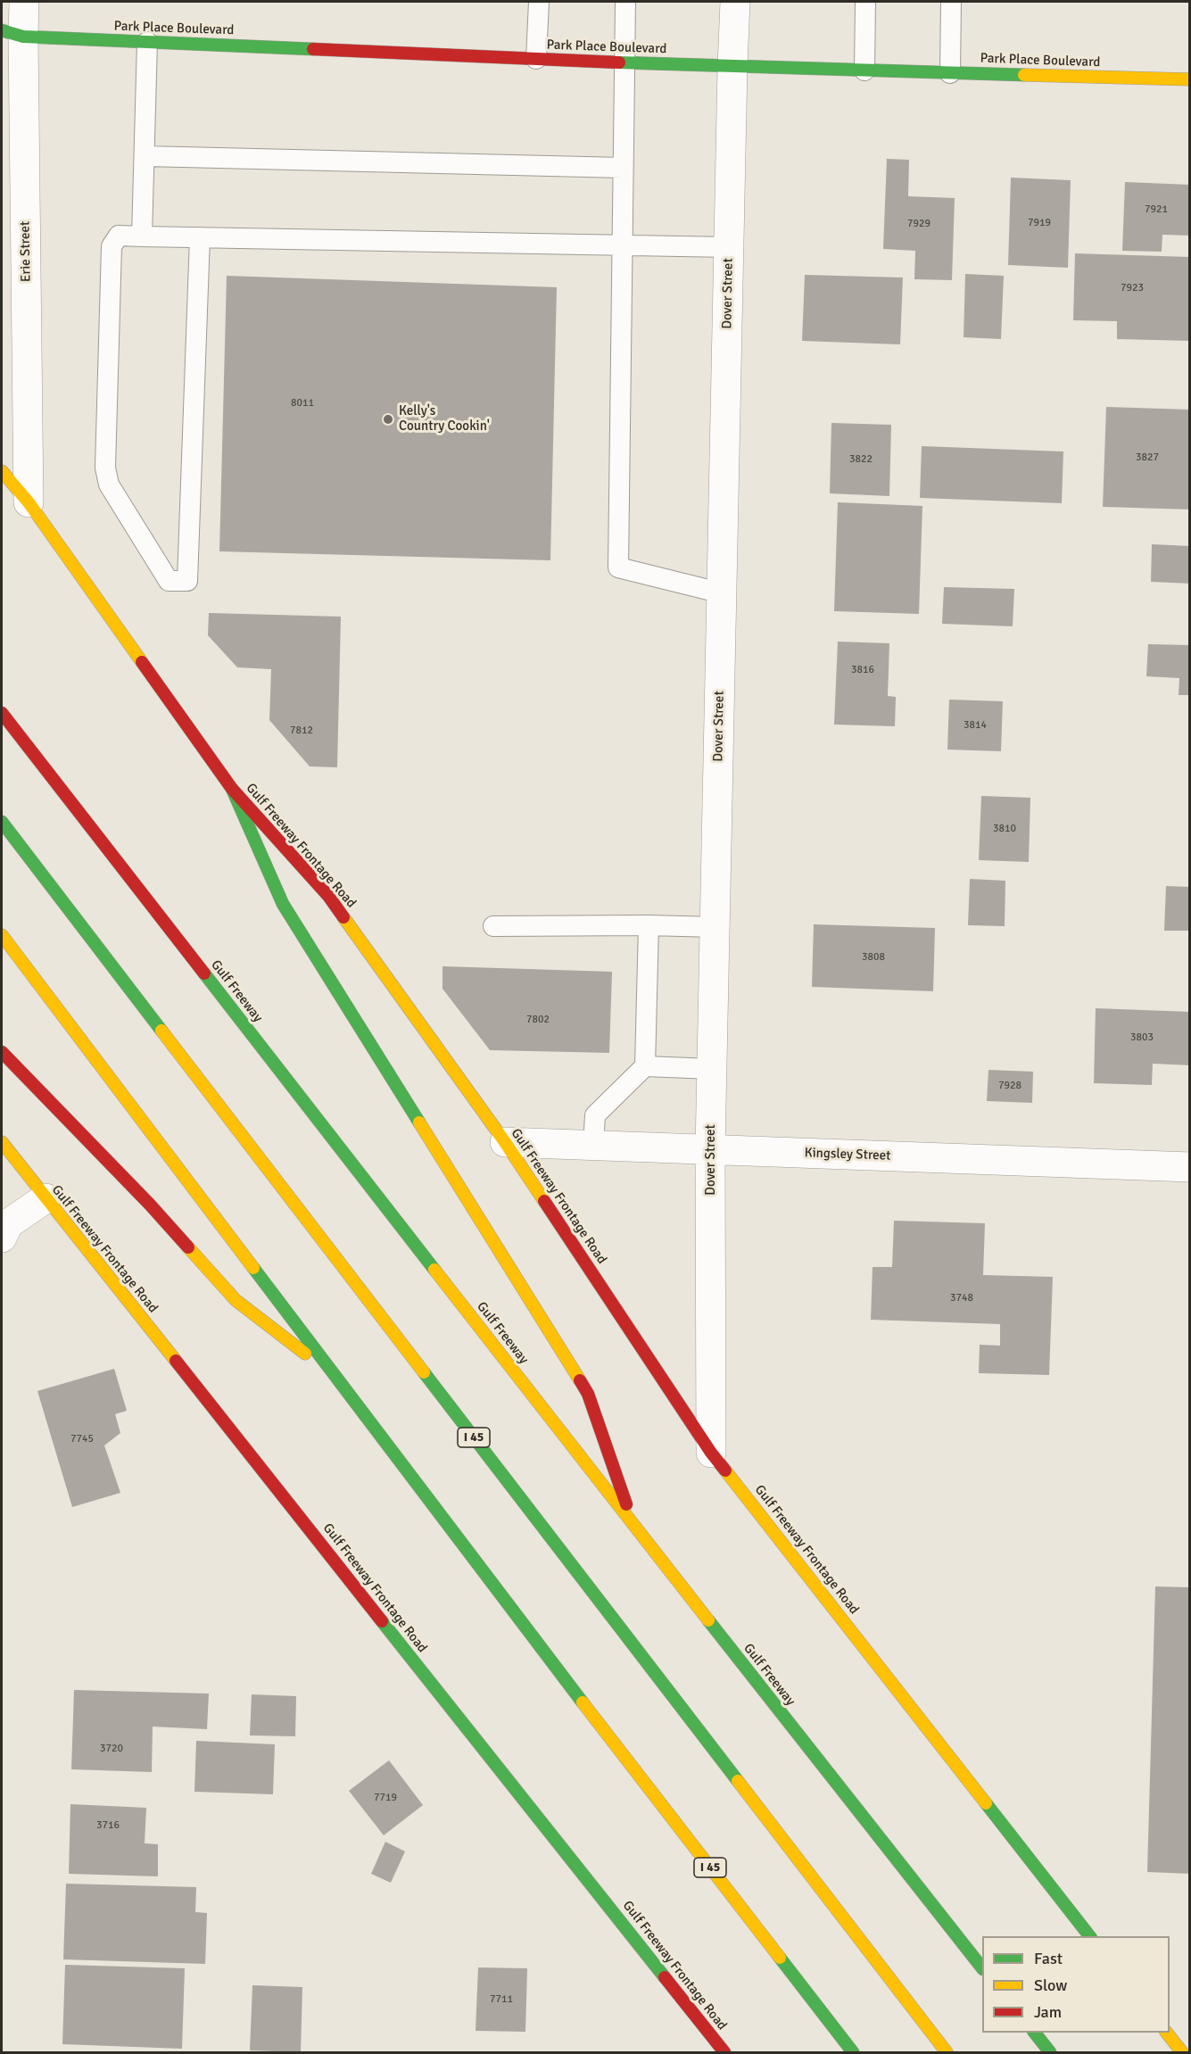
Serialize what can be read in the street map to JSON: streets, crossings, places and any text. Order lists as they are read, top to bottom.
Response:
{
  "streets": {
    "main road": [
      "Park Place Boulevard",
      "Gulf Freeway Frontage Road",
      "Gulf Freeway",
      "I 45"
    ],
    "street": ["Erie Street", "Dover Street", "Kingsley Street"]
  },
  "crossings": [
    ["Park Place Boulevard", "Erie Street"],
    ["Park Place Boulevard", "Dover Street"],
    ["Erie Street", "Gulf Freeway Frontage Road"],
    ["Dover Street", "Gulf Freeway Frontage Road"],
    ["Dover Street", "Kingsley Street"],
    ["Gulf Freeway Frontage Road", "Kingsley Street"]
  ],
  "places": ["Kelly's Country Cookin'"],
  "house_numbers": [
    "7921",
    "7919",
    "7929",
    "7923",
    "8011",
    "3827",
    "3822",
    "3816",
    "3814",
    "7812",
    "3810",
    "3808",
    "7802",
    "3803",
    "7928",
    "3748",
    "7745",
    "3720",
    "7719",
    "3716",
    "7711"
  ],
  "legend": ["Fast", "Slow", "Jam"]
}
